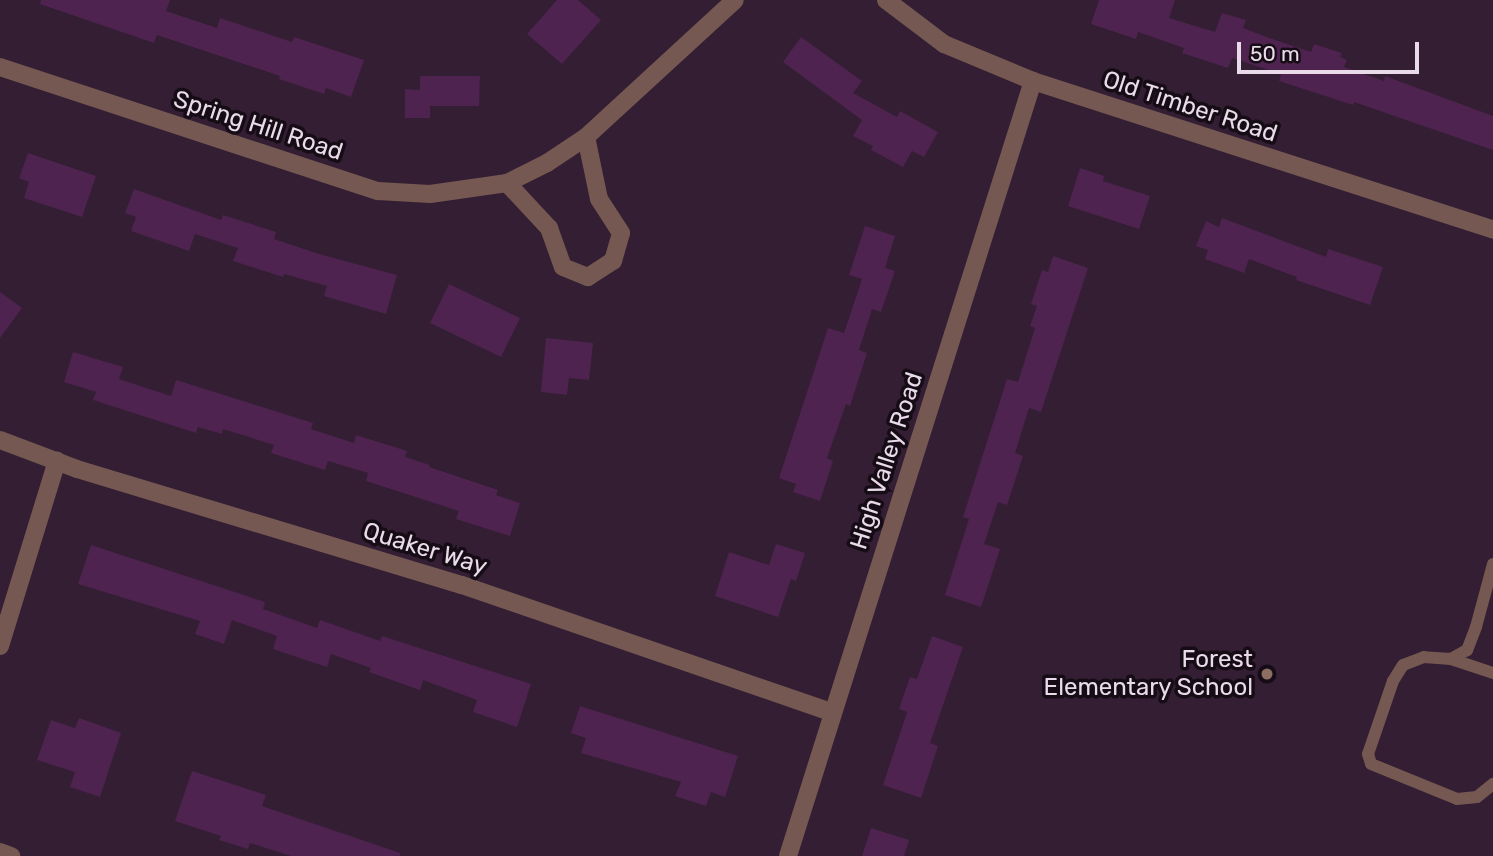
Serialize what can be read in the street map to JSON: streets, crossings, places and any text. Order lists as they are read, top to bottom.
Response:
{
  "streets": {
    "street": [
      "Old Timber Road",
      "Spring Hill Road",
      "High Valley Road",
      "Quaker Way"
    ]
  },
  "crossings": [
    ["Old Timber Road", "High Valley Road"],
    ["High Valley Road", "Quaker Way"]
  ],
  "places": ["Forest Elementary School"],
  "scale_bar": "50 m"
}
